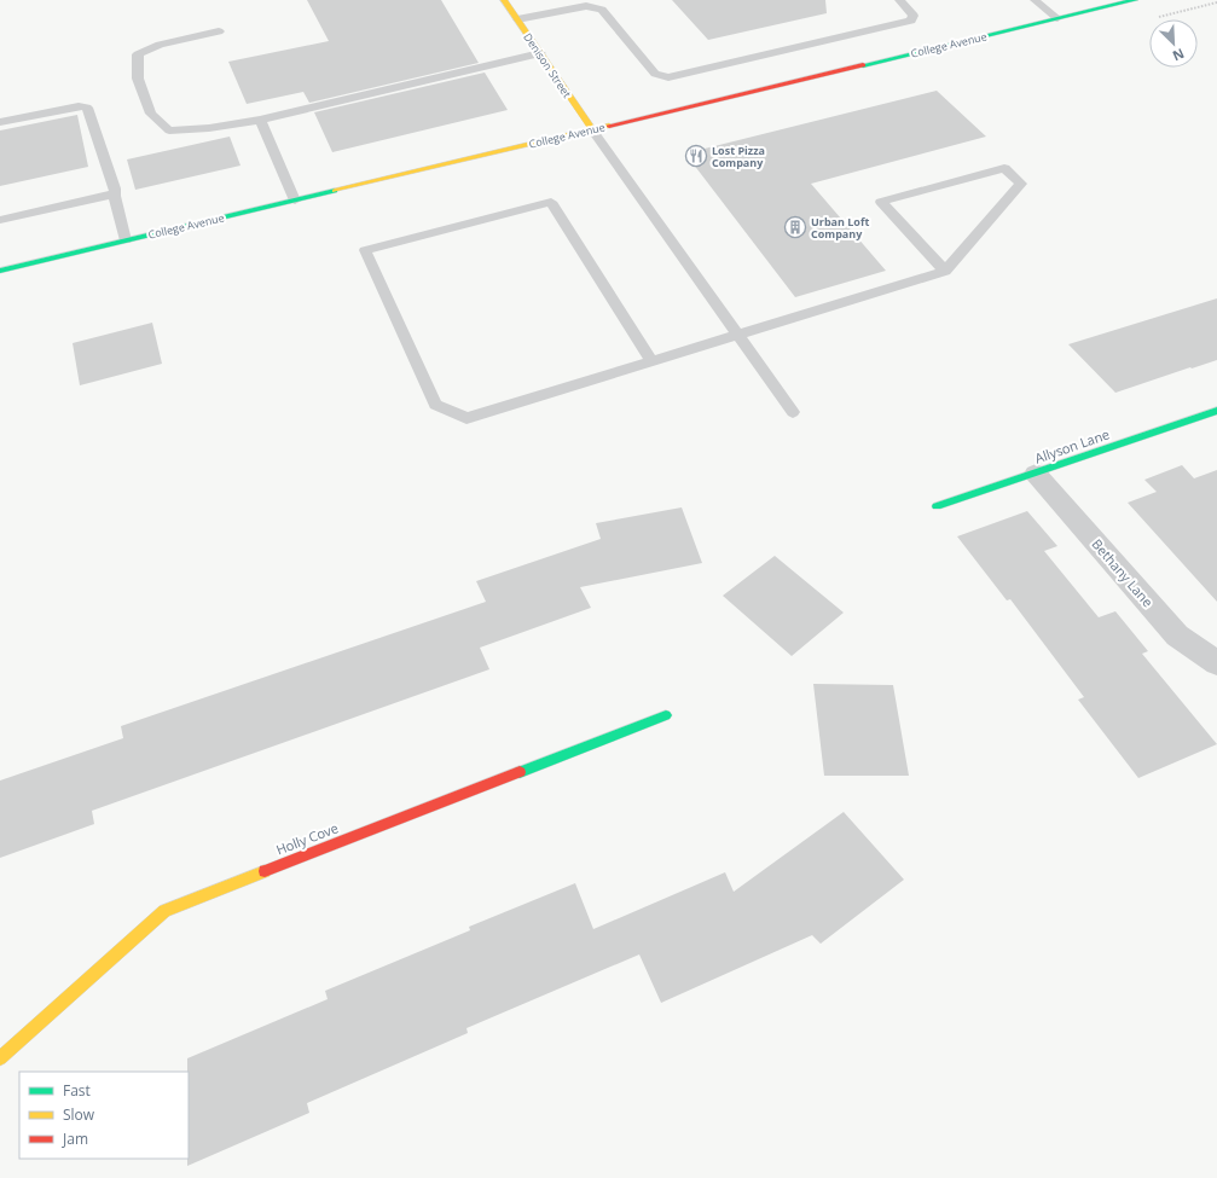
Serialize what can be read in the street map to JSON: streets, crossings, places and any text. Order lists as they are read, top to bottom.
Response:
{
  "streets": {
    "street": [
      "College Avenue",
      "Denison Street",
      "Allyson Lane",
      "Bethany Lane",
      "Holly Cove"
    ]
  },
  "crossings": [
    ["College Avenue", "Denison Street"],
    ["Allyson Lane", "Bethany Lane"]
  ],
  "places": {
    "restaurant": ["Lost Pizza Company"],
    "building": ["Urban Loft Company"]
  },
  "legend": ["Fast", "Slow", "Jam"],
  "north": "bottom right"
}
